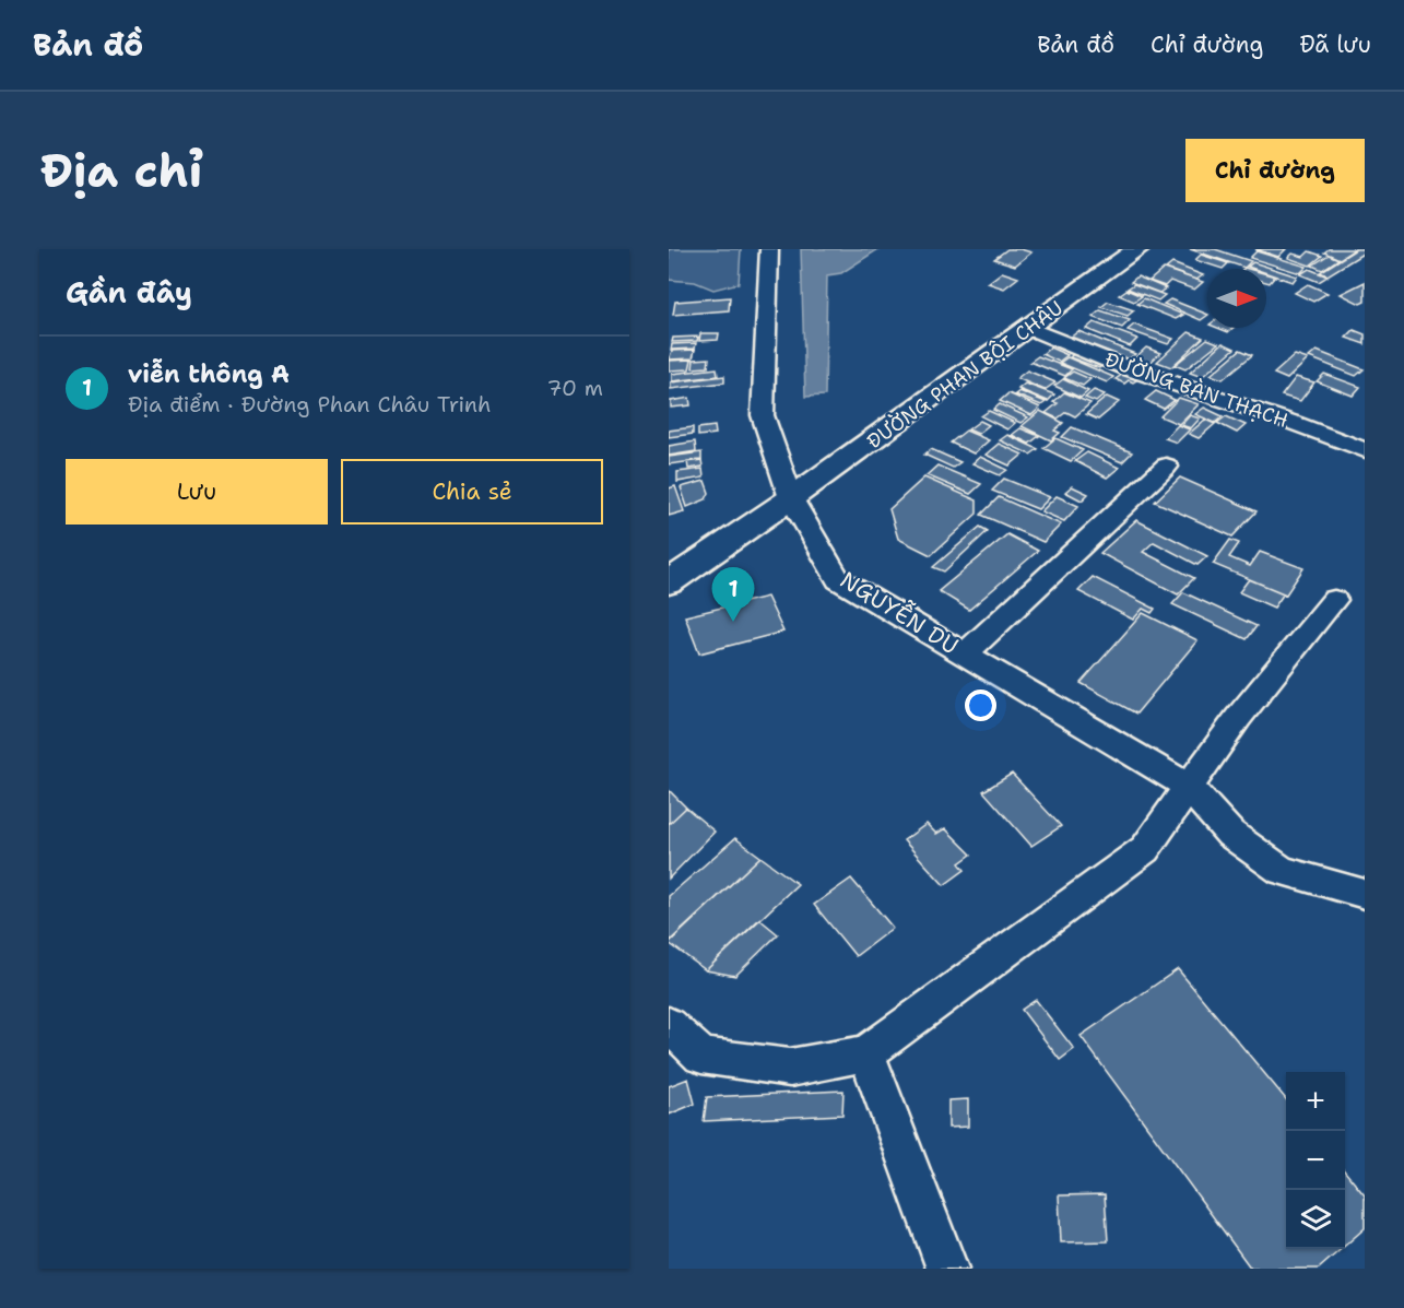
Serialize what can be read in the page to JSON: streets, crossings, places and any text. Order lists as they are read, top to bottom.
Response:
{
  "streets": {
    "main road": ["ĐƯỜNG PHAN BỘI CHÂU"],
    "street": ["ĐƯỜNG BÀN THẠCH", "NGUYỄN DU"]
  },
  "crossings": [
    ["ĐƯỜNG PHAN BỘI CHÂU", "ĐƯỜNG BÀN THẠCH"],
    ["ĐƯỜNG PHAN BỘI CHÂU", "NGUYỄN DU"]
  ],
  "north": "right",
  "page": {
    "header": "Bản đồ",
    "nav": ["Bản đồ", "Chỉ đường", "Đã lưu"],
    "buttons": [
      "Chỉ đường",
      ["Lưu", "Chia sẻ"]
    ],
    "title": "Địa chỉ",
    "heading": "Gần đây",
    "list": [
      {
        "mark": "1",
        "name": "viễn thông A",
        "note": "Địa điểm · Đường Phan Châu Trinh",
        "value": "70 m"
      }
    ],
    "pins": "1",
    "map_buttons": ["+", "−"]
  }
}
